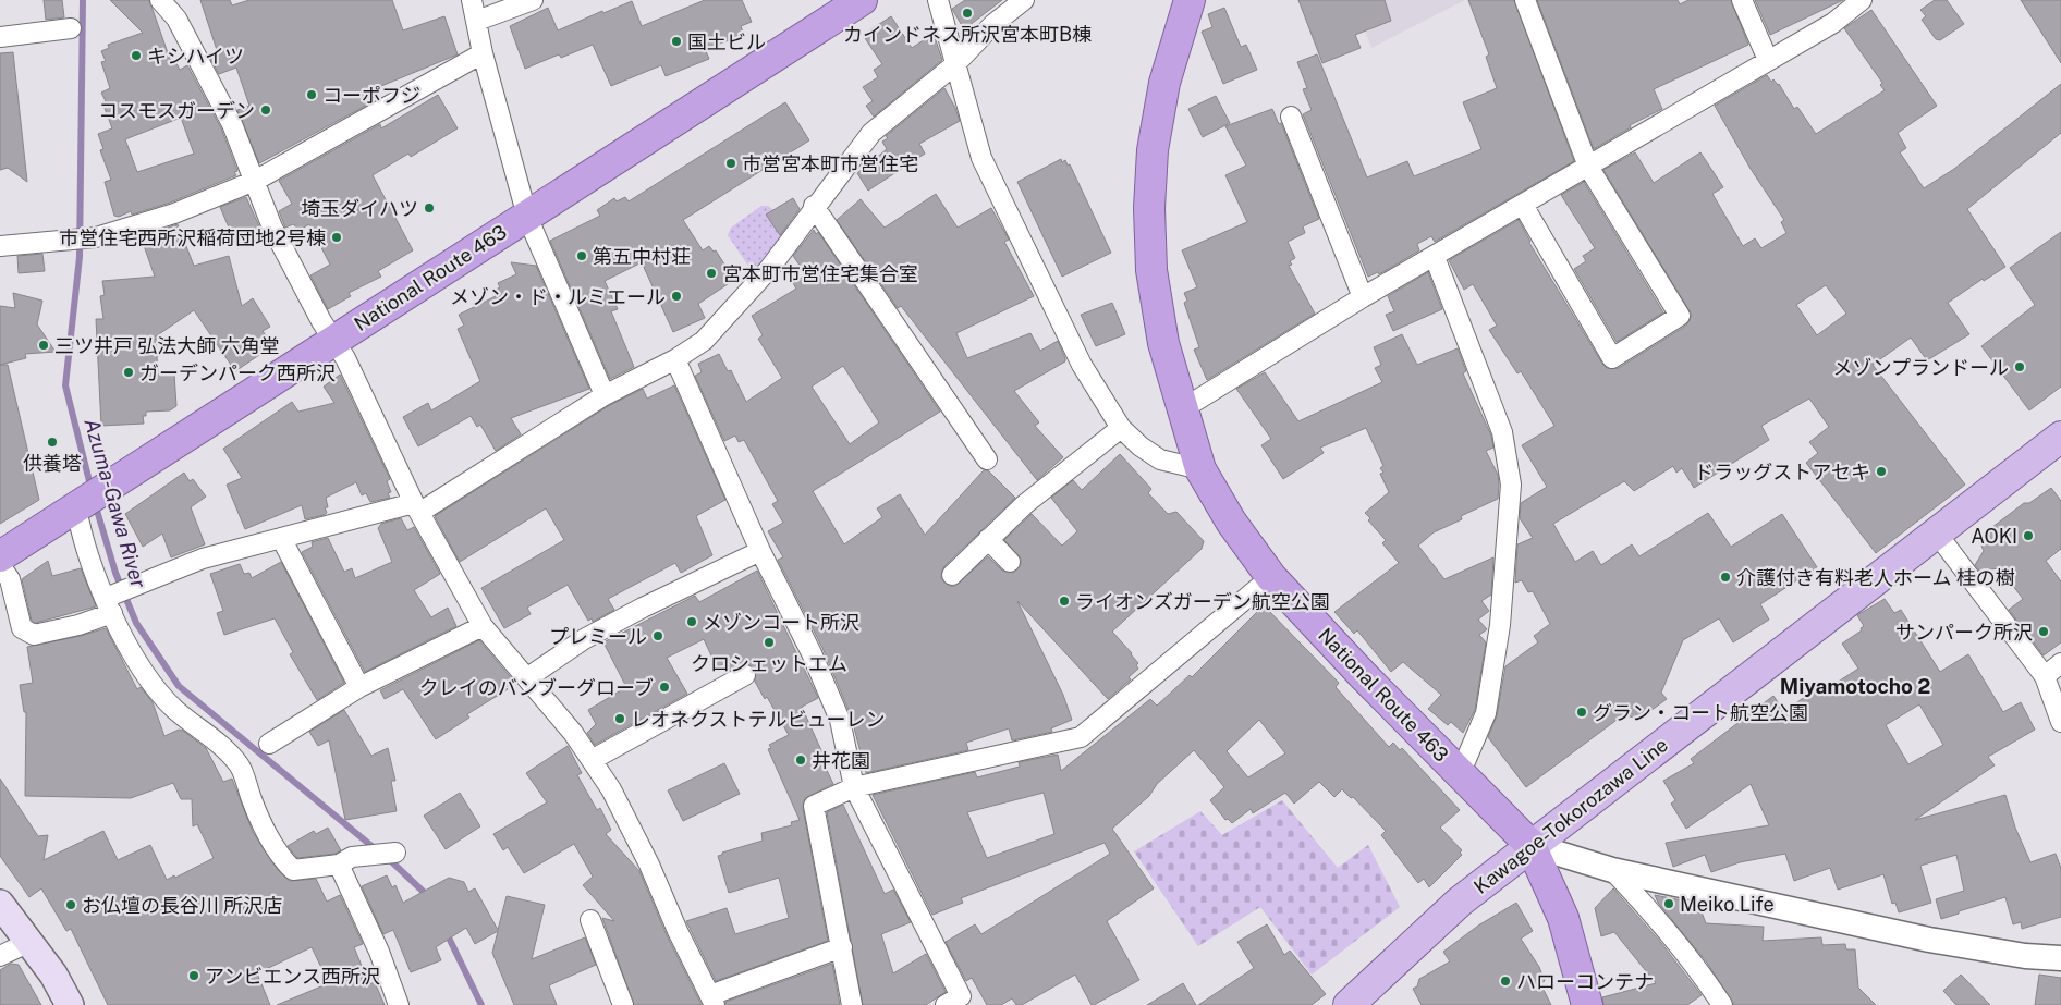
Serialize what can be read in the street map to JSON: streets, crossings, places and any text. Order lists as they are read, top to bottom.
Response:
{
  "streets": {
    "highway": ["National Route 463"],
    "main road": ["Kawagoe-Tokorozawa Line"]
  },
  "crossings": [
    ["National Route 463", "Kawagoe-Tokorozawa Line"]
  ],
  "districts": ["Miyamotocho 2"],
  "water": ["Azuma-Gawa River"],
  "places": [
    "カインドネス所沢宮本町B棟",
    "国土ビル",
    "キシハイツ",
    "コーポフジ",
    "コスモスガーデン",
    "市営宮本町市営住宅",
    "埼玉ダイハツ",
    "市営住宅西所沢稲荷団地2号棟",
    "第五中村荘",
    "宮本町市営住宅集合室",
    "メゾン・ド・ルミエール",
    "三ツ井戸 弘法大師 六角堂",
    "メゾンプランドール",
    "ガーデンパーク西所沢",
    "供養塔",
    "ドラッグストアセキ",
    "AOKI",
    "介護付き有料老人ホーム 桂の樹",
    "ライオンズガーデン航空公園",
    "メゾンコート所沢",
    "サンパーク所沢",
    "プレミール",
    "クロシェットエム",
    "クレイのバンブーグローブ",
    "グラン・コート航空公園",
    "レオネクストテルビューレン",
    "井花園",
    "Meiko Life",
    "お仏壇の長谷川 所沢店",
    "アンビエンス西所沢",
    "ハローコンテナ"
  ]
}
